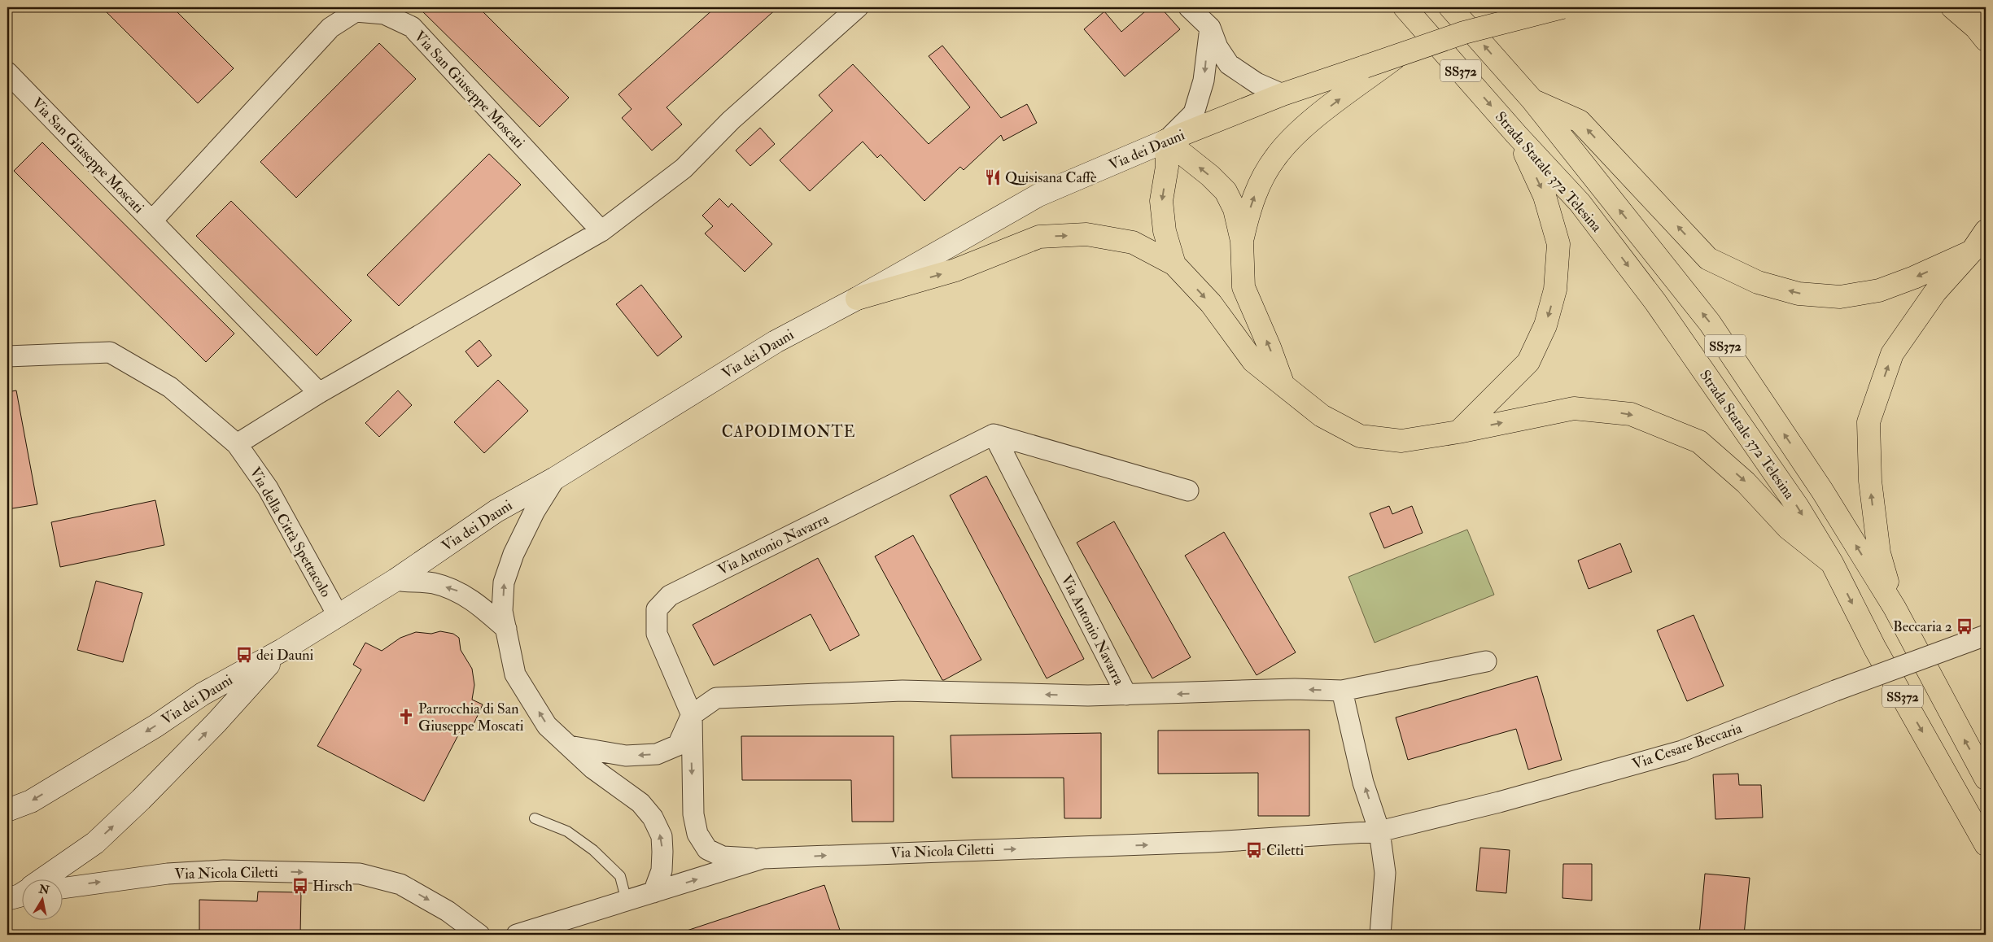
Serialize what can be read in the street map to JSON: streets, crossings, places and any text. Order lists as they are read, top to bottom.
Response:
{
  "streets": {
    "main road": ["SS372", "Via dei Dauni", "Strada Statale 372 Telesina"],
    "street": [
      "Via San Giuseppe Moscati",
      "Via della Città Spettacolo",
      "Via Antonio Navarra",
      "Via Cesare Beccaria",
      "Via Nicola Ciletti"
    ]
  },
  "crossings": [
    ["Via dei Dauni", "Via della Città Spettacolo"],
    ["Via Antonio Navarra", "Via Nicola Ciletti"],
    ["Via Cesare Beccaria", "Via Nicola Ciletti"]
  ],
  "one_way": ["Via Nicola Ciletti"],
  "districts": ["CAPODIMONTE"],
  "places": {
    "restaurant": ["Quisisana Caffè"],
    "bus stop": [
      "Beccaria 2",
      "dei Dauni",
      "Ciletti",
      "Hirsch"
    ],
    "church": ["Parrocchia di San Giuseppe Moscati"]
  },
  "north": "top"
}
